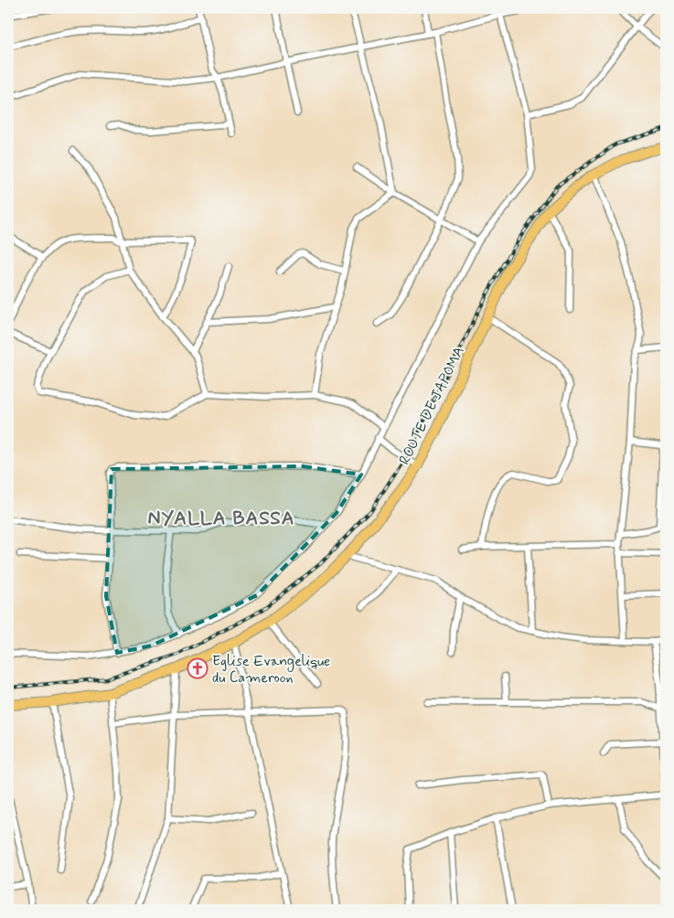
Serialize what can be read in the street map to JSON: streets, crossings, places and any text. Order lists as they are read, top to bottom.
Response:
{
  "streets": {
    "main road": ["ROUTE DE JAPOMA"]
  },
  "districts": ["NYALLA BASSA"],
  "places": {
    "church": ["Eglise Evangelique du Cameroon"]
  }
}
